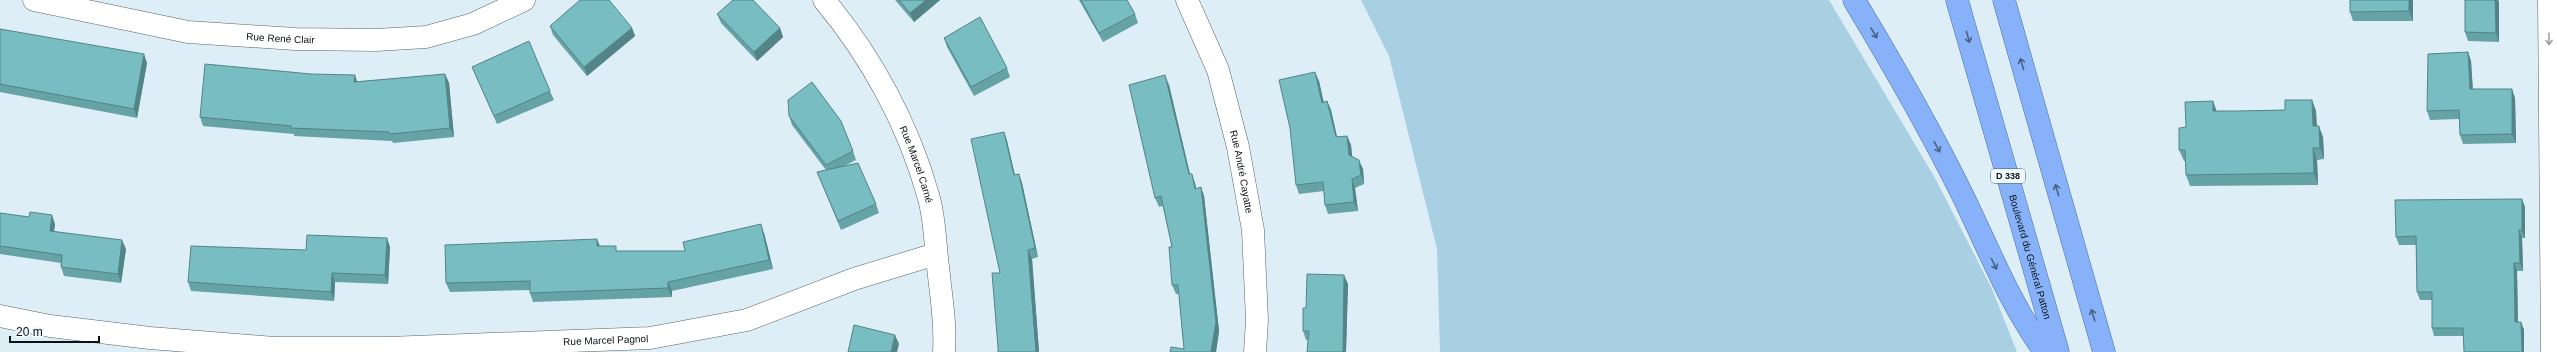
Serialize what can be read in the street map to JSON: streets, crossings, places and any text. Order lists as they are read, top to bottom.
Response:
{
  "streets": {
    "highway": ["D 338", "Boulevard du Général Patton"],
    "street": [
      "Rue René Clair",
      "Rue Marcel Carné",
      "Rue André Cayatte",
      "Rue Marcel Pagnol"
    ]
  },
  "crossings": [
    ["Rue Marcel Carné", "Rue Marcel Pagnol"]
  ],
  "scale_bar": "20 m"
}
